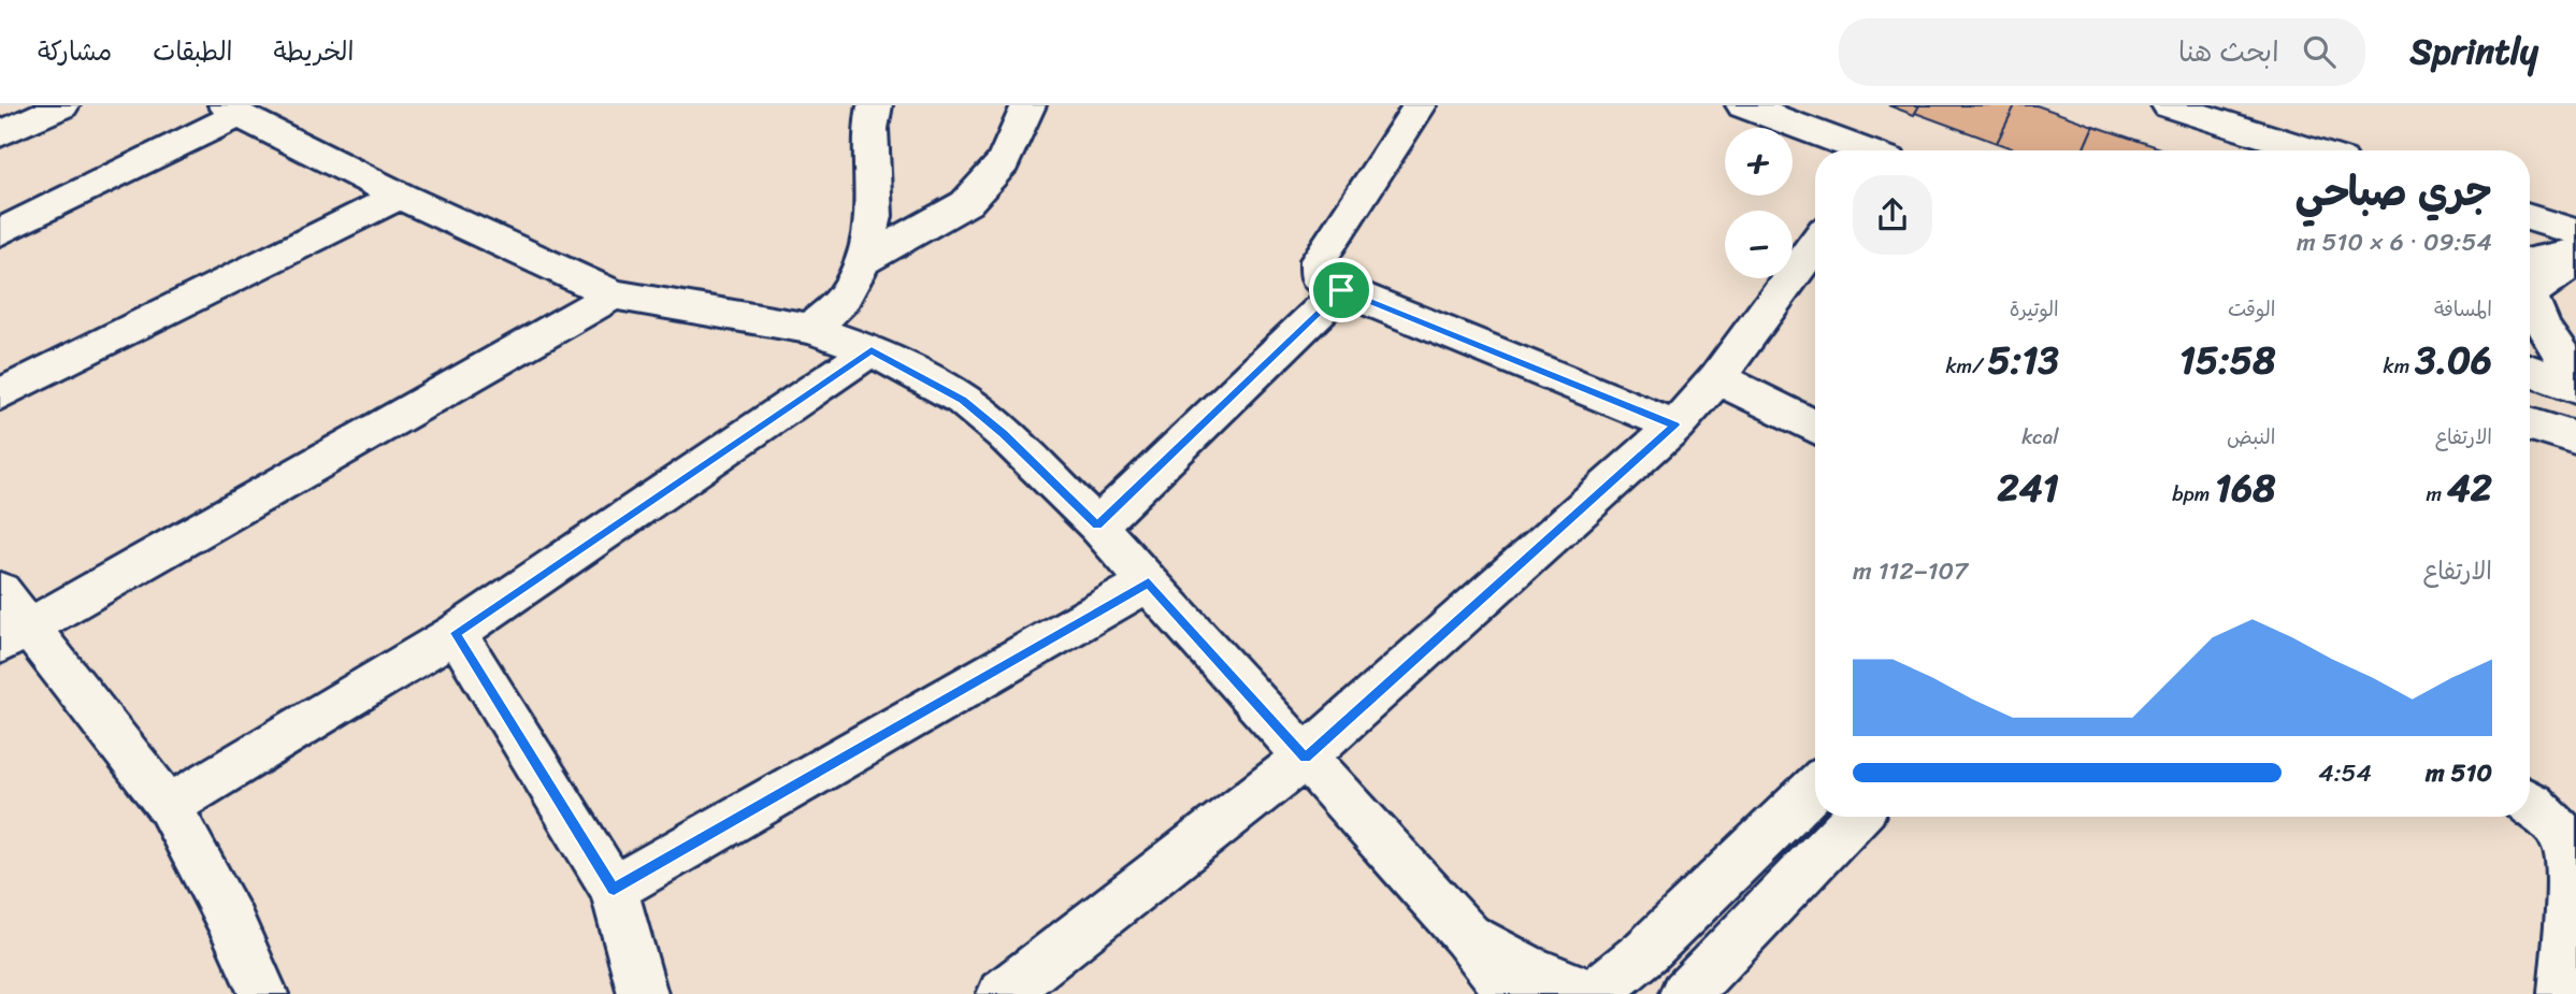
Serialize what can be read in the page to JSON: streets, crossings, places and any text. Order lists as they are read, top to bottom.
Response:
{
  "page": {
    "header": "Sprintly",
    "search": "ابحث هنا",
    "nav": ["الخريطة", "الطبقات", "مشاركة"],
    "map_buttons": ["+", "−"],
    "heading": ["جري صباحي", "09:54 · 6 × 510 m"],
    "stats": [
      ["المسافة", "3.06 km"],
      ["الوقت", "15:58"],
      ["الوتيرة", "5:13 /km"],
      ["الارتفاع", "42 m"],
      ["النبض", "168 bpm"],
      ["kcal", "241"]
    ],
    "chart": ["الارتفاع", "107–112 m"],
    "list": [
      {
        "name": "510 m",
        "note": "4:54"
      }
    ]
  }
}
